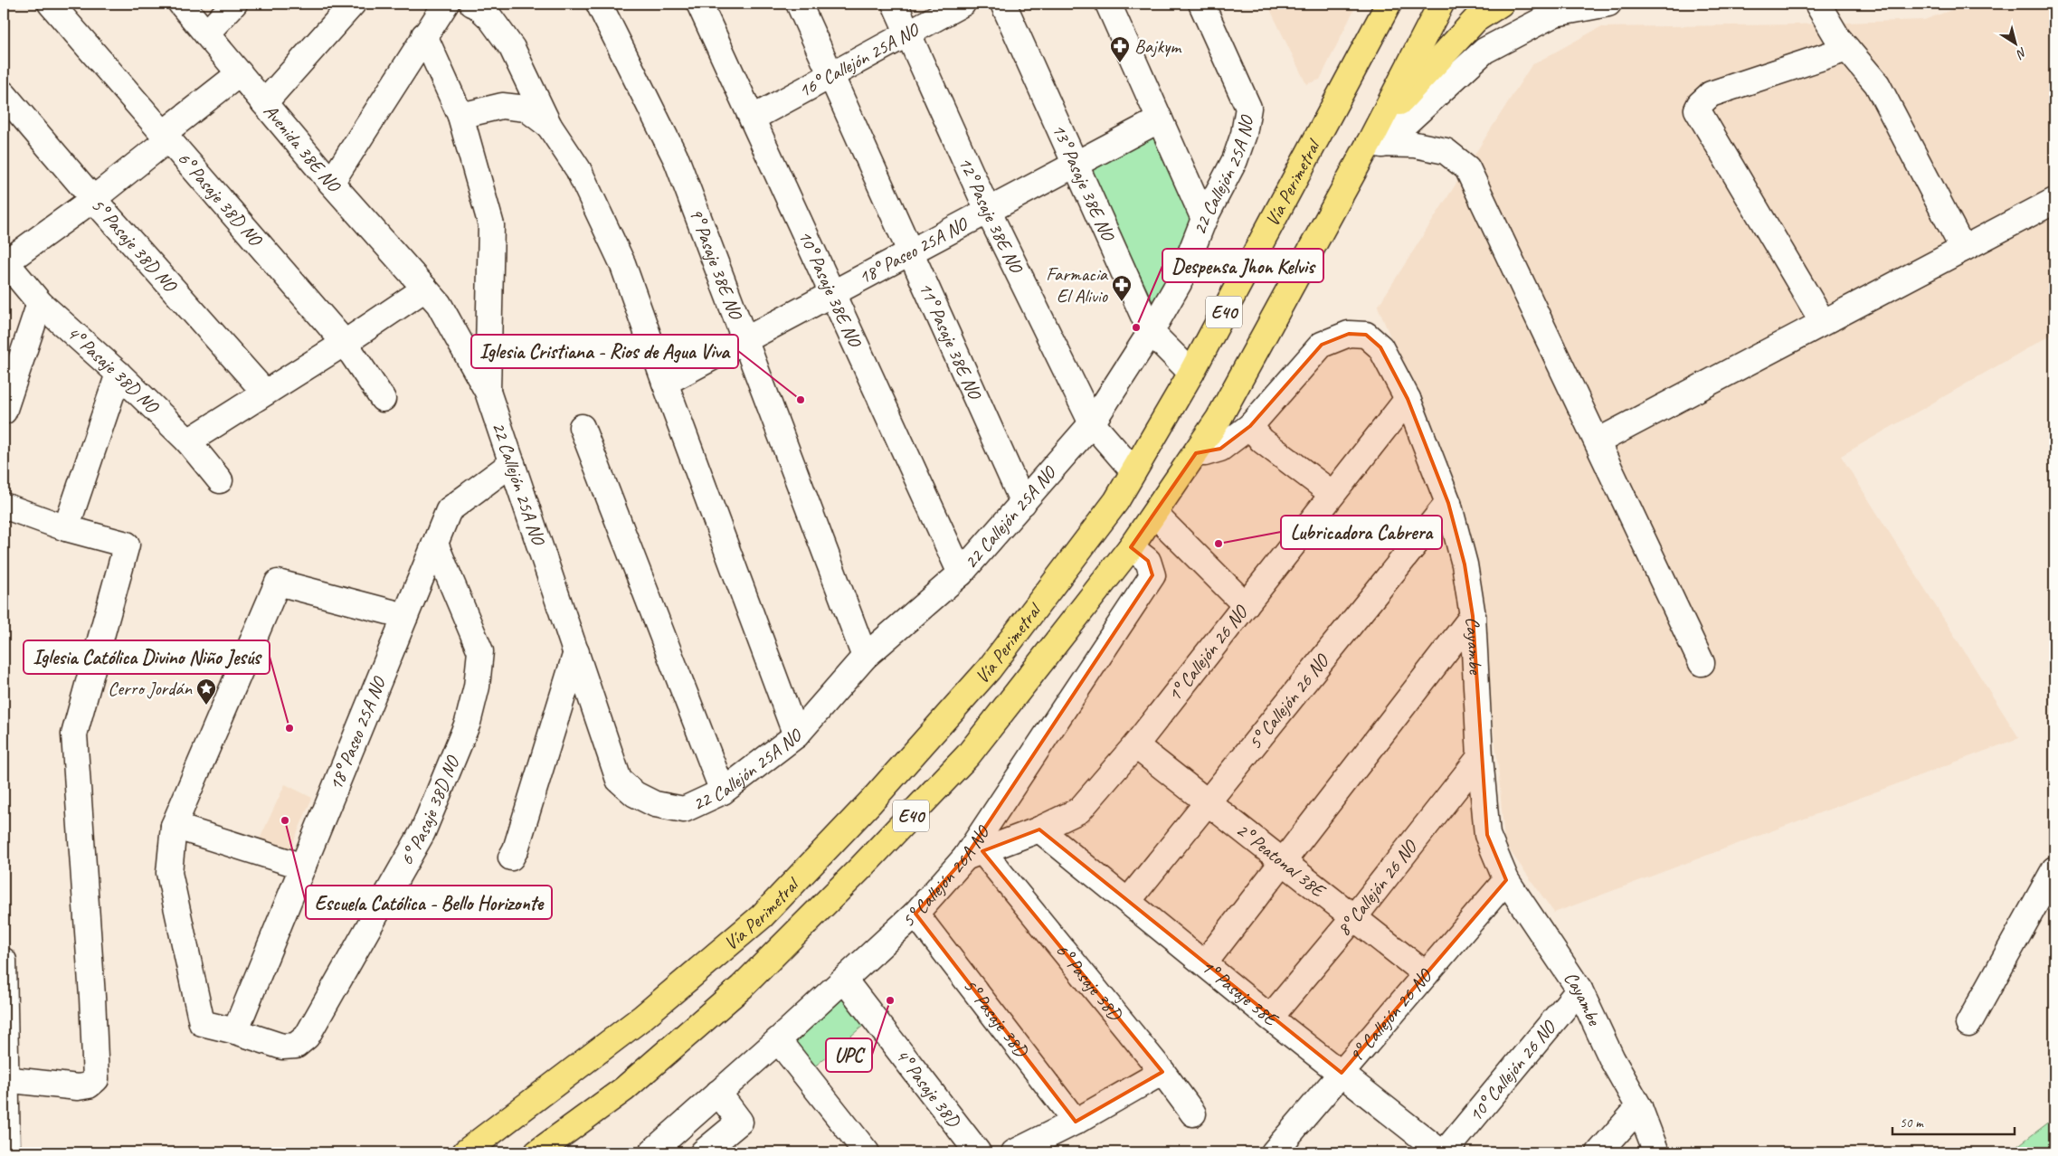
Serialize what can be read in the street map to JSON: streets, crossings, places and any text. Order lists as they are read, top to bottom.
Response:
{
  "streets": {
    "highway": ["Vía Perimetral", "E40"],
    "street": [
      "16° Callejón 25A NO",
      "Avenida 38E NO",
      "22 Callejón 25A NO",
      "13° Pasaje 38E NO",
      "6° Pasaje 38D NO",
      "12° Pasaje 38E NO",
      "5° Pasaje 38D NO",
      "18° Paseo 25A NO",
      "9° Pasaje 38E NO",
      "10° Pasaje 38E NO",
      "11° Pasaje 38E NO",
      "4° Pasaje 38D NO",
      "Cayambe",
      "1° Callejón 26 NO",
      "5° Callejón 26 NO",
      "2° Peatonal 38E",
      "5° Callejón 26A NO",
      "8° Callejón 26 NO",
      "6° Pasaje 38D",
      "1° Pasaje 38E",
      "9° Callejón 26 NO",
      "5° Pasaje 38D",
      "10° Callejón 26 NO",
      "4° Pasaje 38D"
    ]
  },
  "crossings": [
    ["16° Callejón 25A NO", "12° Pasaje 38E NO"],
    ["16° Callejón 25A NO", "10° Pasaje 38E NO"],
    ["16° Callejón 25A NO", "11° Pasaje 38E NO"],
    ["Avenida 38E NO", "22 Callejón 25A NO"],
    ["22 Callejón 25A NO", "13° Pasaje 38E NO"],
    ["22 Callejón 25A NO", "12° Pasaje 38E NO"],
    ["22 Callejón 25A NO", "18° Paseo 25A NO"],
    ["22 Callejón 25A NO", "9° Pasaje 38E NO"],
    ["22 Callejón 25A NO", "10° Pasaje 38E NO"],
    ["22 Callejón 25A NO", "11° Pasaje 38E NO"],
    ["13° Pasaje 38E NO", "Vía Perimetral"],
    ["13° Pasaje 38E NO", "18° Paseo 25A NO"],
    ["Vía Perimetral", "12° Pasaje 38E NO"],
    ["Vía Perimetral", "Cayambe"],
    ["Vía Perimetral", "5° Callejón 26A NO"],
    ["6° Pasaje 38D NO", "18° Paseo 25A NO"],
    ["12° Pasaje 38E NO", "18° Paseo 25A NO"],
    ["18° Paseo 25A NO", "9° Pasaje 38E NO"],
    ["18° Paseo 25A NO", "10° Pasaje 38E NO"],
    ["18° Paseo 25A NO", "11° Pasaje 38E NO"],
    ["Cayambe", "1° Callejón 26 NO"],
    ["Cayambe", "5° Callejón 26 NO"],
    ["Cayambe", "8° Callejón 26 NO"],
    ["Cayambe", "9° Callejón 26 NO"],
    ["Cayambe", "10° Callejón 26 NO"],
    ["1° Callejón 26 NO", "2° Peatonal 38E"],
    ["1° Callejón 26 NO", "5° Callejón 26A NO"],
    ["1° Callejón 26 NO", "6° Pasaje 38D"],
    ["1° Callejón 26 NO", "1° Pasaje 38E"],
    ["5° Callejón 26 NO", "2° Peatonal 38E"],
    ["5° Callejón 26 NO", "1° Pasaje 38E"],
    ["2° Peatonal 38E", "8° Callejón 26 NO"],
    ["2° Peatonal 38E", "9° Callejón 26 NO"],
    ["5° Callejón 26A NO", "6° Pasaje 38D"],
    ["5° Callejón 26A NO", "5° Pasaje 38D"],
    ["5° Callejón 26A NO", "4° Pasaje 38D"],
    ["8° Callejón 26 NO", "1° Pasaje 38E"],
    ["1° Pasaje 38E", "9° Callejón 26 NO"]
  ],
  "places": {
    "pharmacy": ["Bajkym", "Farmacia El Alivio"],
    "other": [
      "Despensa Jhon Kelvis",
      "Iglesia Cristiana - Rios de Agua Viva",
      "Lubricadora Cabrera",
      "Iglesia Católica Divino Niño Jesús",
      "Escuela Católica - Bello Horizonte",
      "UPC"
    ],
    "place": ["Cerro Jordán"]
  },
  "scale_bar": "50 m",
  "north": "bottom right"
}
